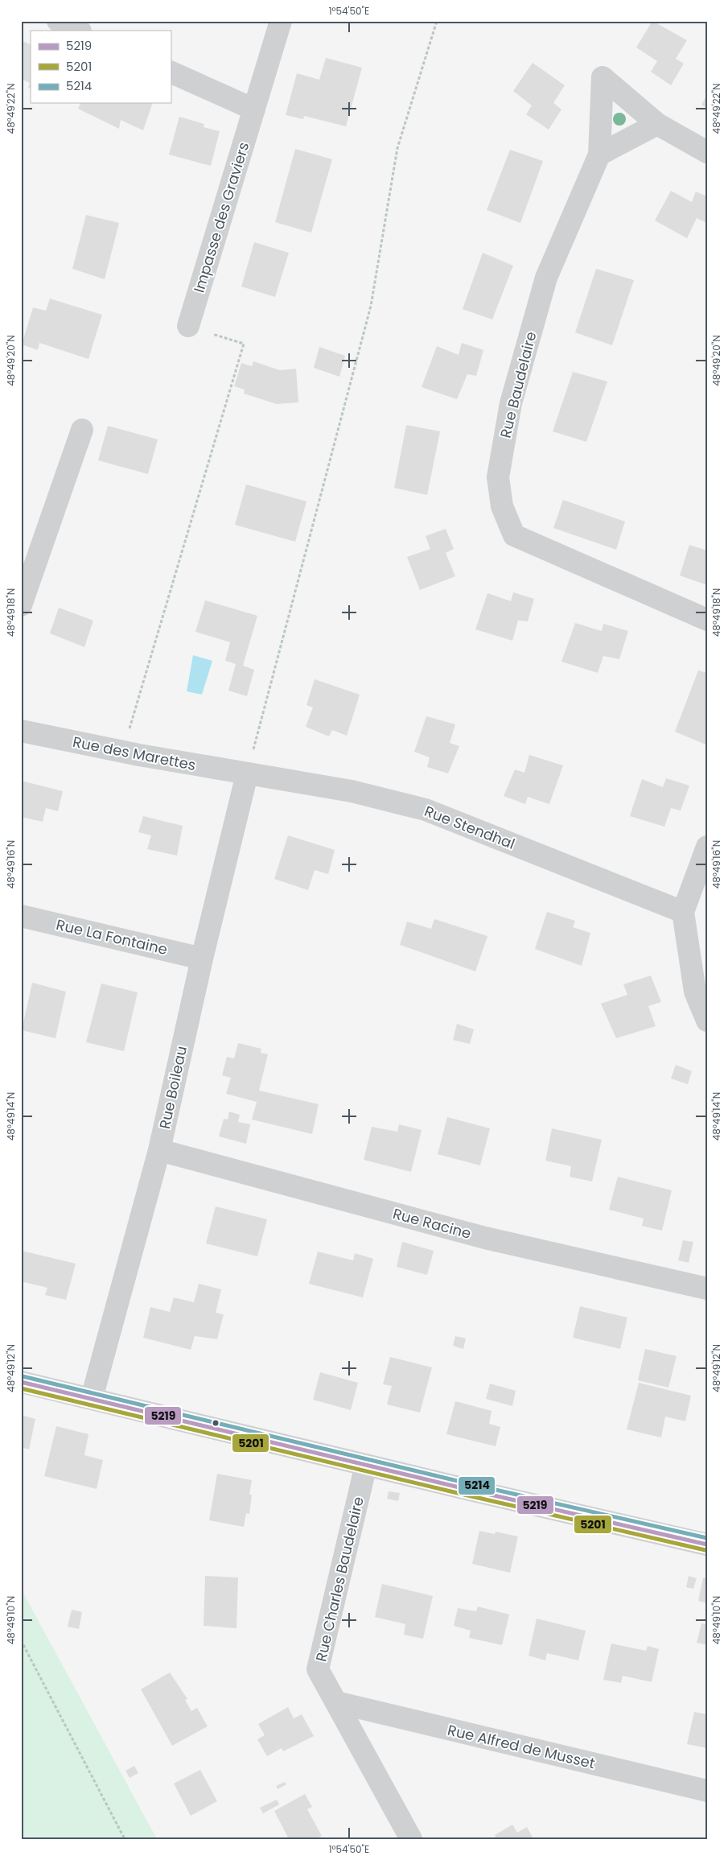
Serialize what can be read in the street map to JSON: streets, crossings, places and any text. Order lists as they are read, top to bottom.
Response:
{
  "streets": {
    "street": [
      "Impasse des Graviers",
      "Rue Baudelaire",
      "Rue des Marettes",
      "Rue Stendhal",
      "Rue La Fontaine",
      "Rue Boileau",
      "Rue Racine",
      "Rue Charles Baudelaire",
      "Rue Alfred de Musset"
    ]
  },
  "crossings": [
    ["Rue des Marettes", "Rue Stendhal"],
    ["Rue des Marettes", "Rue Boileau"],
    ["Rue Stendhal", "Rue Boileau"],
    ["Rue La Fontaine", "Rue Boileau"],
    ["Rue Boileau", "Rue Racine"],
    ["Rue Charles Baudelaire", "Rue Alfred de Musset"]
  ],
  "lines": ["transit line 5214", "transit line 5219", "transit line 5201"],
  "legend": ["5219", "5201", "5214"],
  "coordinates": [
    "1°54'50\"E",
    "48°49'22\"N",
    "48°49'20\"N",
    "48°49'18\"N",
    "48°49'16\"N",
    "48°49'14\"N",
    "48°49'12\"N",
    "48°49'10\"N"
  ]
}
